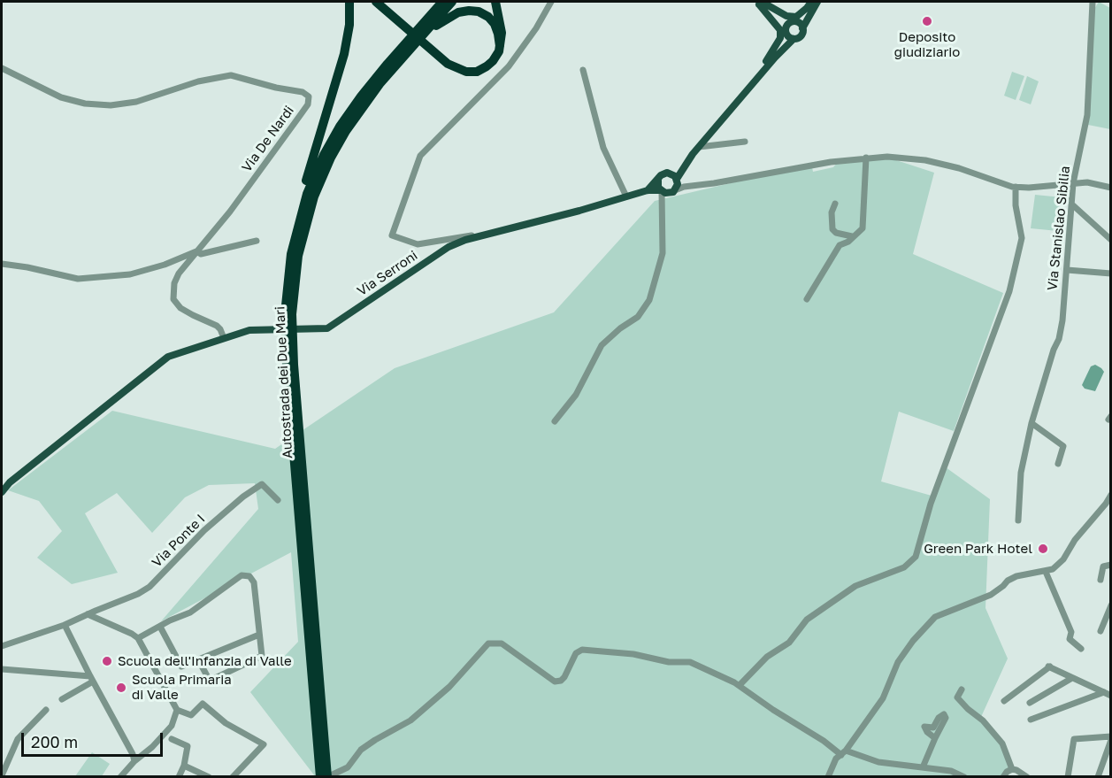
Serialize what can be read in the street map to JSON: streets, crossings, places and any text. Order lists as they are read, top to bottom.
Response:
{
  "streets": {
    "highway": ["Autostrada dei Due Mari"],
    "main road": ["Via Serroni"],
    "street": ["Via De Nardi", "Via Stanislao Sibilia", "Via Ponte I"]
  },
  "crossings": [
    ["Via De Nardi", "Via Serroni"]
  ],
  "places": [
    "Deposito giudiziario",
    "Green Park Hotel",
    "Scuola dell'Infanzia di Valle",
    "Scuola Primaria di Valle"
  ],
  "scale_bar": "200 m"
}
